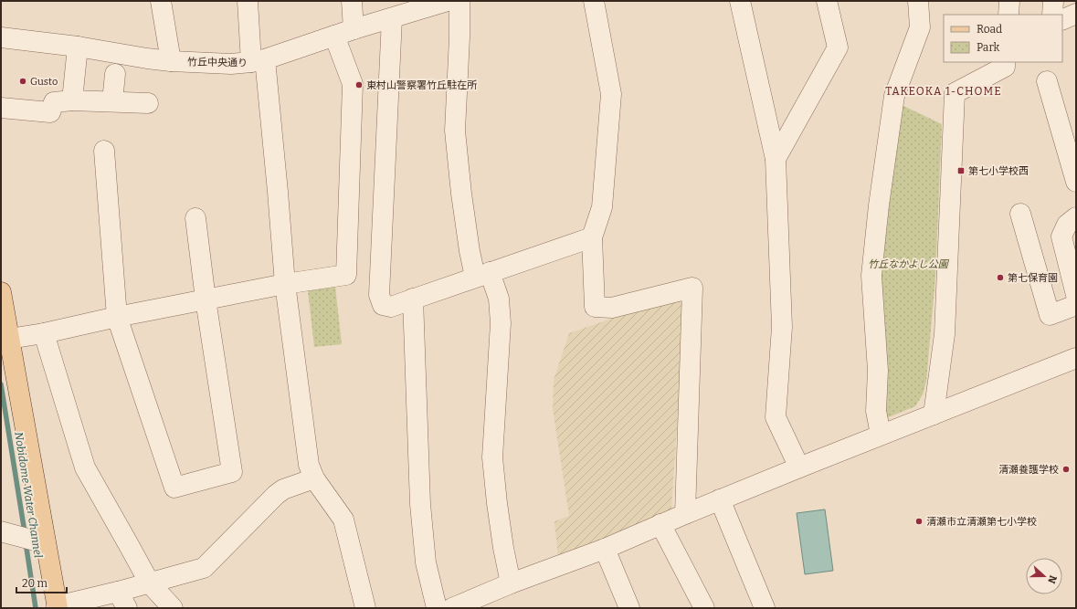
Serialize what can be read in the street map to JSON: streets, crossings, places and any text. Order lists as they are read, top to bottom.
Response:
{
  "streets": {
    "street": ["竹丘中央通り"]
  },
  "districts": ["TAKEOKA 1-CHOME"],
  "water": ["Nobidome Water Channel"],
  "parks": ["竹丘なかよし公園"],
  "places": {
    "other": [
      "Gusto",
      "東村山警察署竹丘駐在所",
      "第七保育園",
      "清瀬養護学校",
      "清瀬市立清瀬第七小学校"
    ],
    "transit": ["第七小学校西"]
  },
  "legend": ["Road", "Park"],
  "scale_bar": "20 m",
  "north": "right"
}
